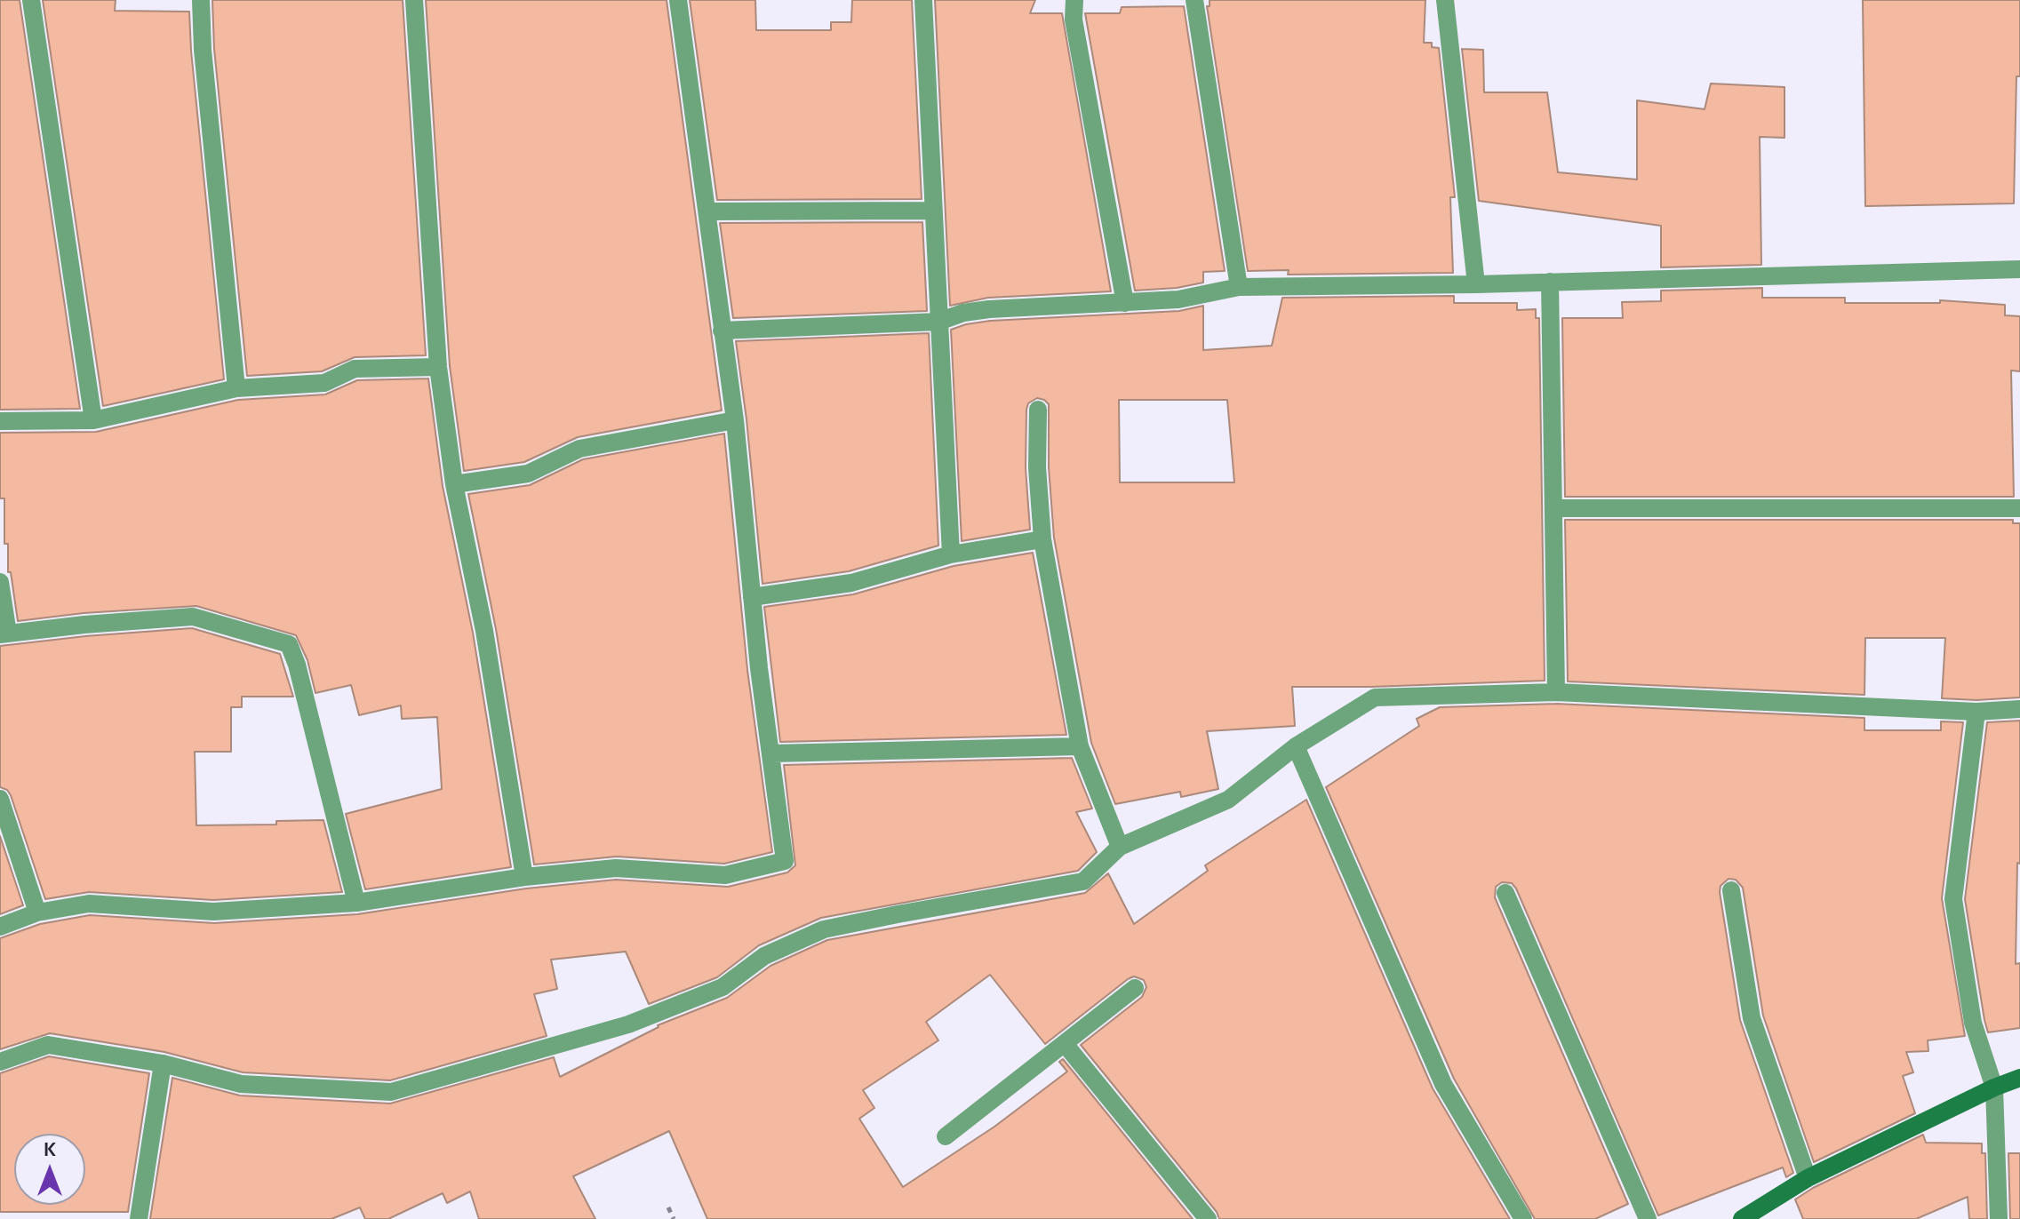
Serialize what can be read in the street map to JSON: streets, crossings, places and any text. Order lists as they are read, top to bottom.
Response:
{
  "north": "top"
}
